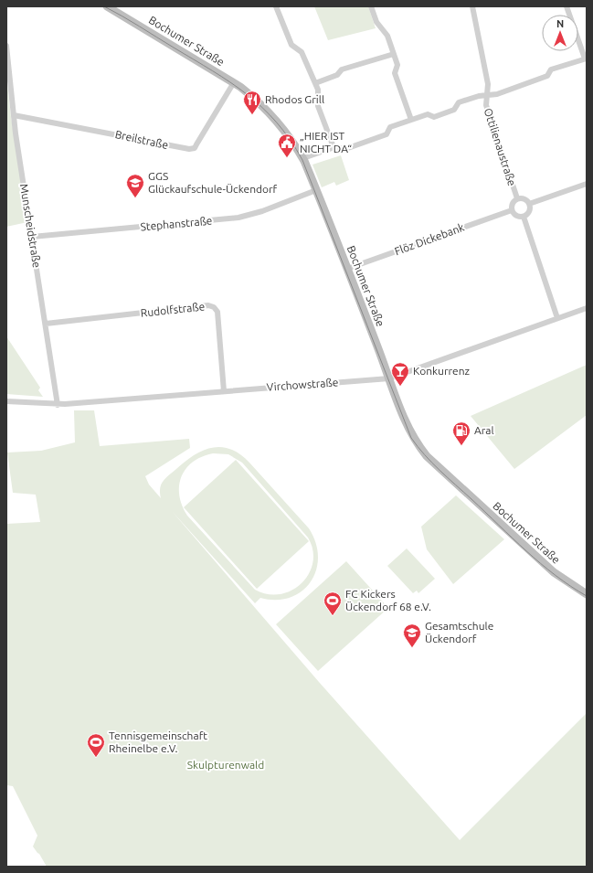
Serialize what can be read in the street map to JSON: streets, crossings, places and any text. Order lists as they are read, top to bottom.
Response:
{
  "streets": {
    "main road": ["Bochumer Straße"],
    "street": [
      "Breilstraße",
      "Ottilienaustraße",
      "Stephanstraße",
      "Munscheidstraße",
      "Flöz Dickebank",
      "Rudolfstraße",
      "Virchowstraße"
    ]
  },
  "crossings": [
    ["Bochumer Straße", "Breilstraße"],
    ["Bochumer Straße", "Stephanstraße"],
    ["Bochumer Straße", "Flöz Dickebank"],
    ["Bochumer Straße", "Virchowstraße"],
    ["Breilstraße", "Munscheidstraße"],
    ["Ottilienaustraße", "Flöz Dickebank"],
    ["Stephanstraße", "Munscheidstraße"],
    ["Munscheidstraße", "Rudolfstraße"],
    ["Munscheidstraße", "Virchowstraße"],
    ["Rudolfstraße", "Virchowstraße"]
  ],
  "parks": ["Skulpturenwald"],
  "places": {
    "restaurant": ["Rhodos Grill"],
    "public building": ["„HIER IST NICHT DA“"],
    "school or university": ["GGS Glückaufschule-Ückendorf", "Gesamtschule Ückendorf"],
    "bar": ["Konkurrenz"],
    "fuel station": ["Aral"],
    "sports": ["FC Kickers Ückendorf 68 e.V.", "Tennisgemeinschaft Rheinelbe e.V."]
  },
  "north": "top"
}
